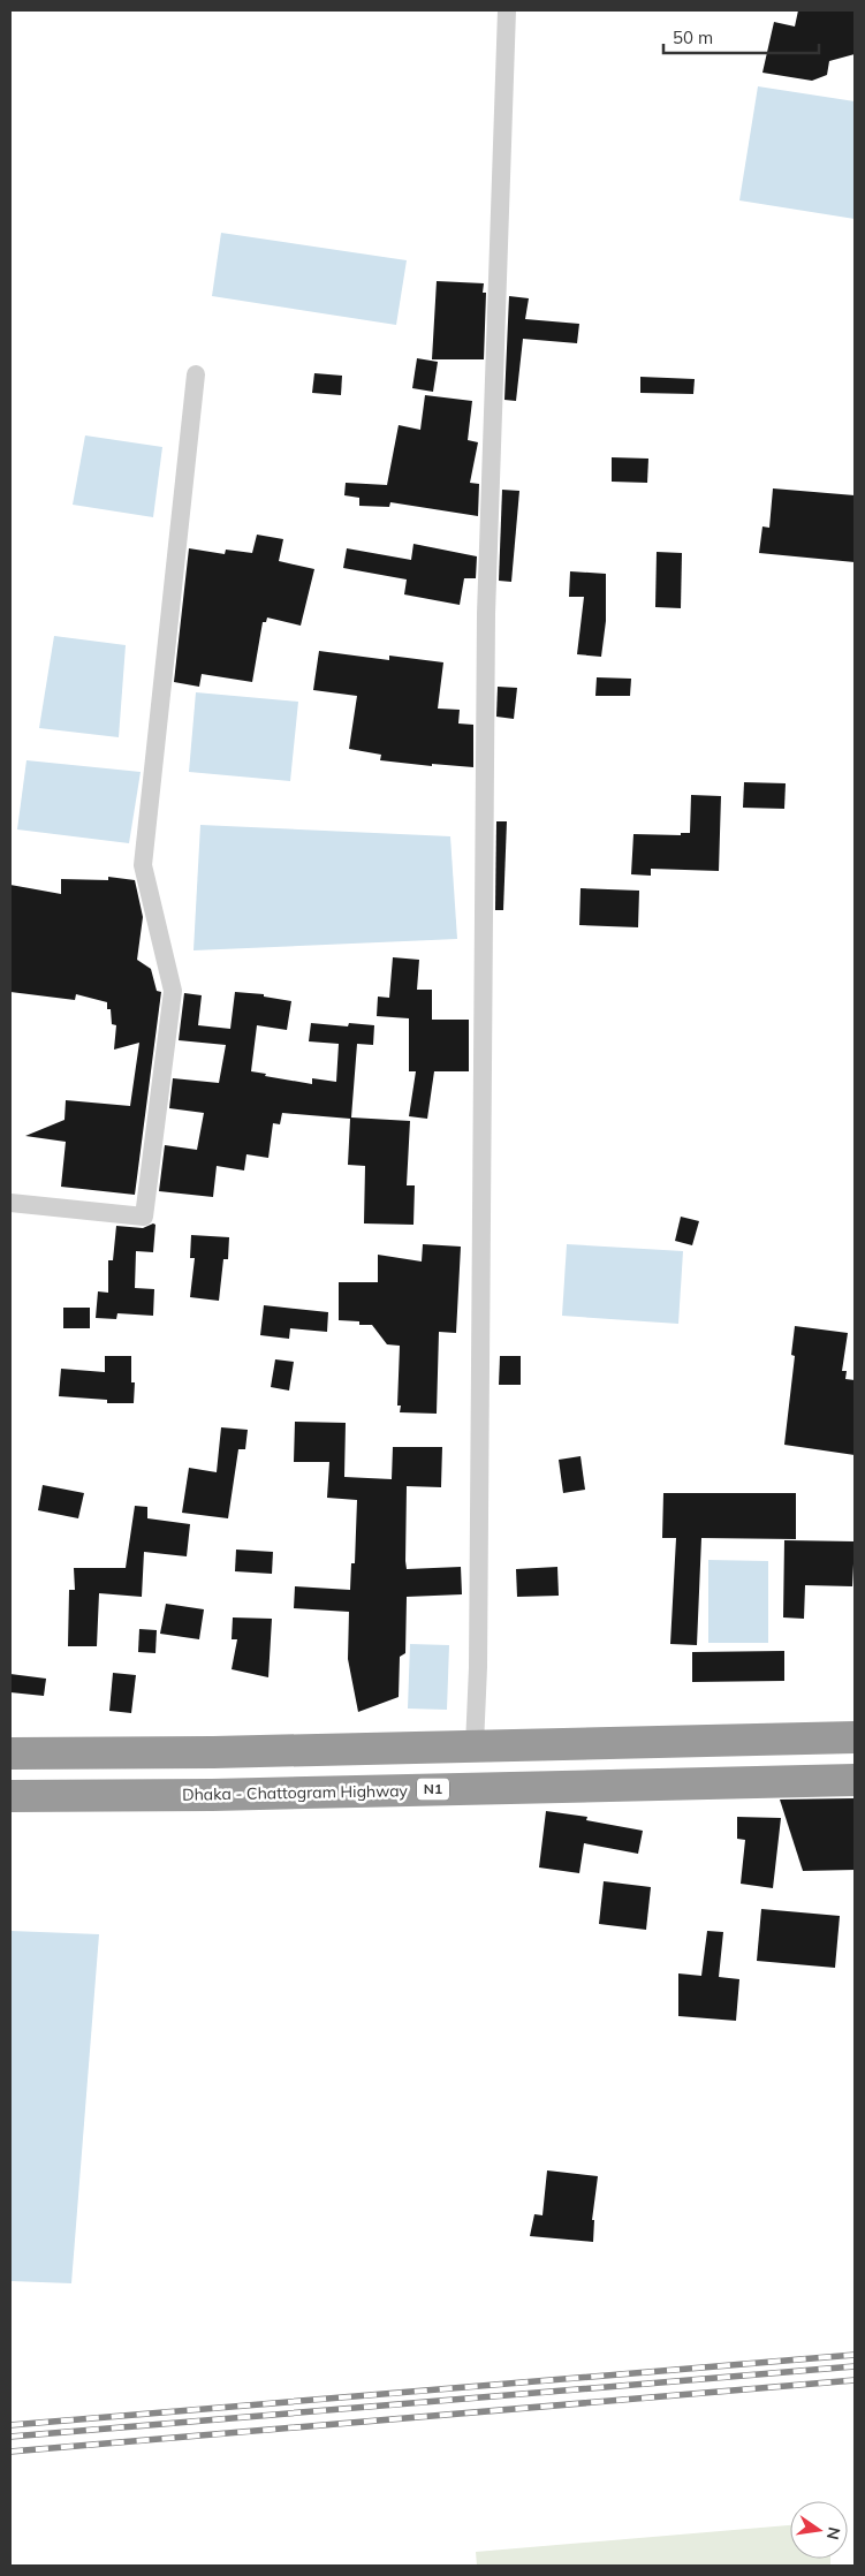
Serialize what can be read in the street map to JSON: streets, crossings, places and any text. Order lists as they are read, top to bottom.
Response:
{
  "streets": {
    "highway": ["N1", "Dhaka - Chattogram Highway"]
  },
  "scale_bar": "50 m",
  "north": "right"
}
